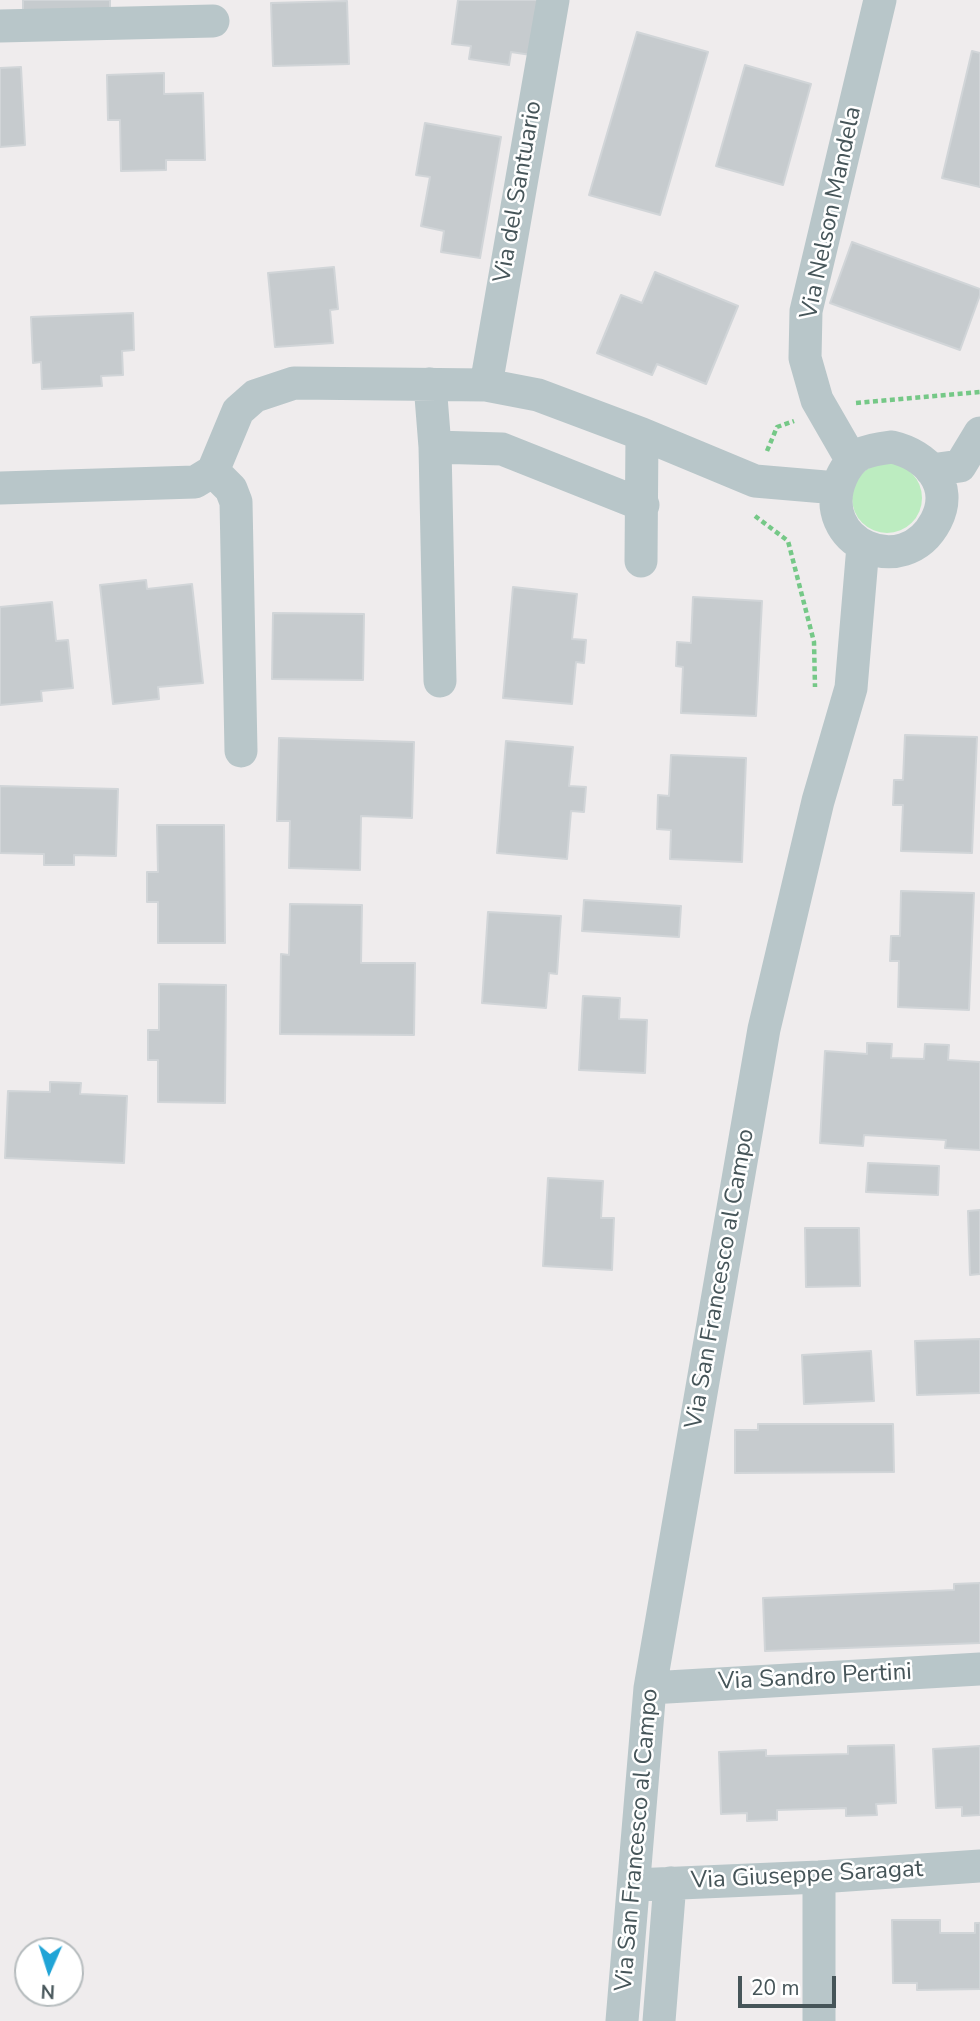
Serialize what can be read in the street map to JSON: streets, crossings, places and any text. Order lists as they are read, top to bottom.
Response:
{
  "streets": {
    "street": [
      "Via del Santuario",
      "Via Nelson Mandela",
      "Via San Francesco al Campo",
      "Via Sandro Pertini",
      "Via Giuseppe Saragat"
    ]
  },
  "crossings": [
    ["Via Nelson Mandela", "Via San Francesco al Campo"],
    ["Via San Francesco al Campo", "Via Sandro Pertini"],
    ["Via San Francesco al Campo", "Via Giuseppe Saragat"]
  ],
  "scale_bar": "20 m",
  "north": "bottom"
}
